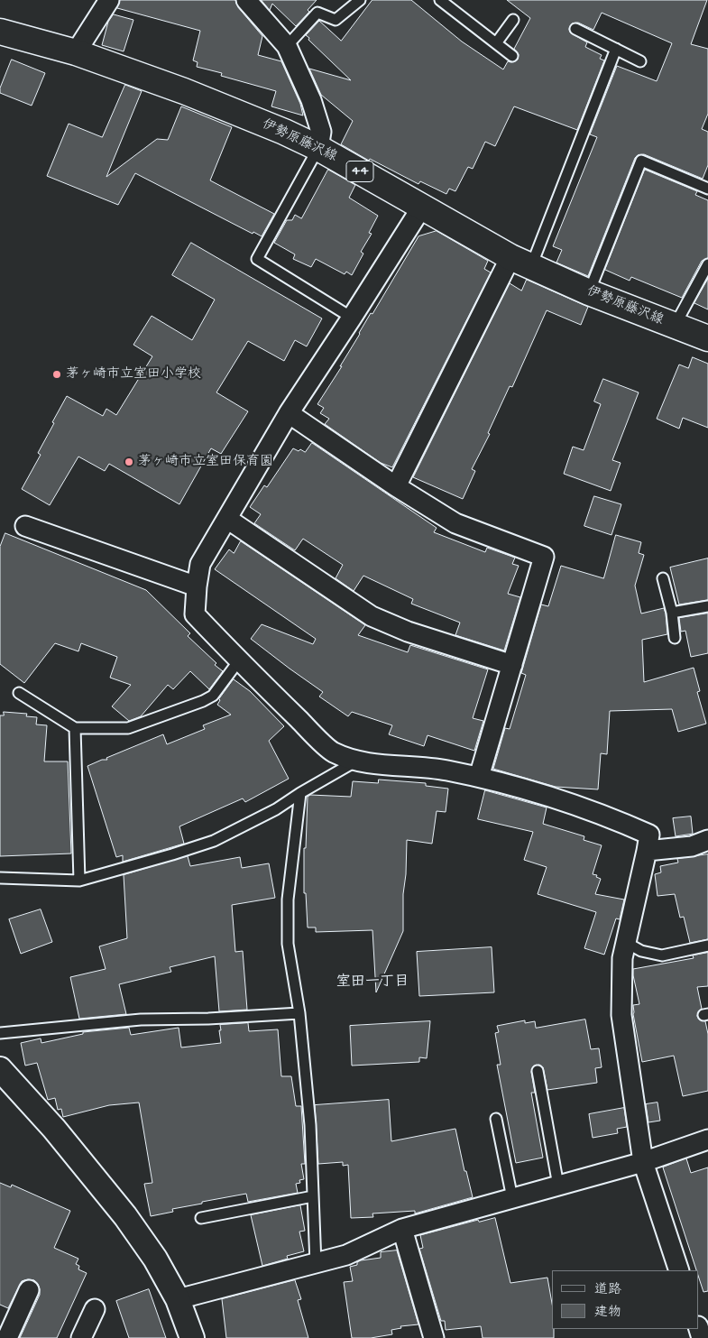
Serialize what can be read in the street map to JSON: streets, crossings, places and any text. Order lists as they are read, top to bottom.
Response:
{
  "streets": {
    "main road": ["伊勢原藤沢線", "44"]
  },
  "districts": ["室田一丁目"],
  "places": ["茅ヶ崎市立室田小学校", "茅ヶ崎市立室田保育園"],
  "legend": ["道路", "建物"]
}
